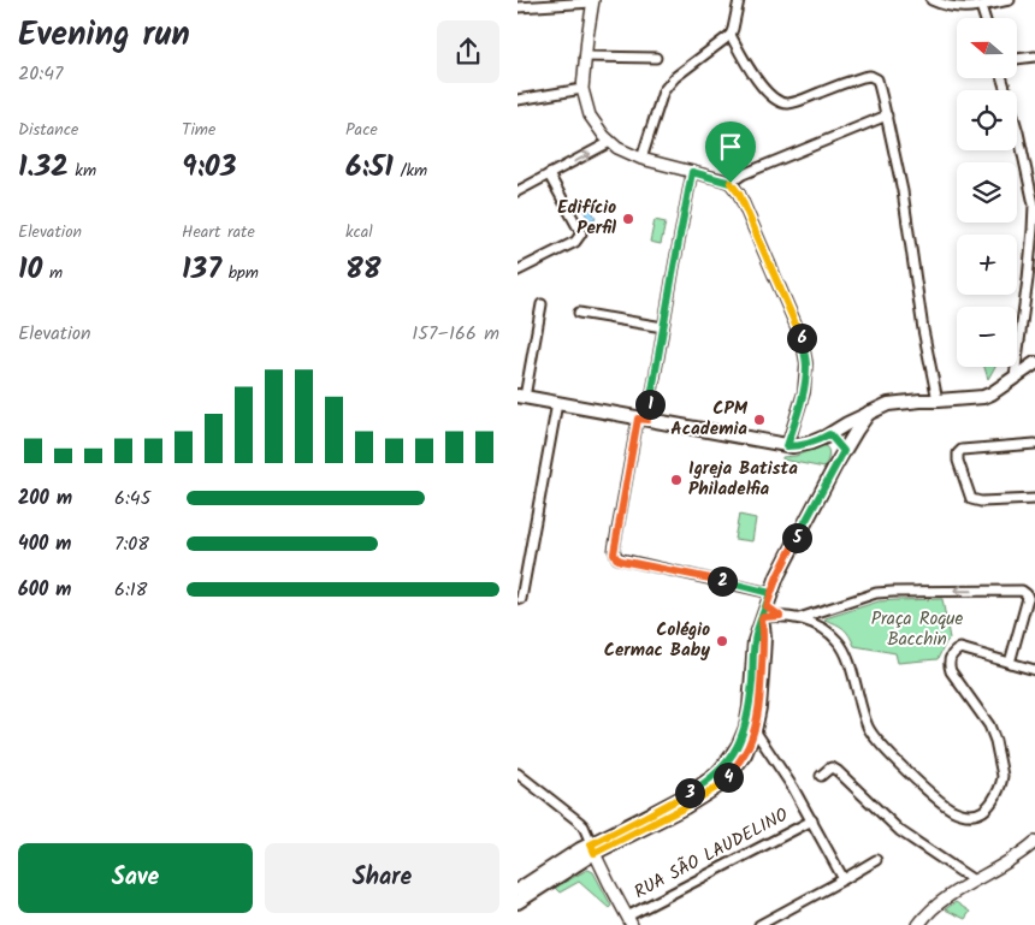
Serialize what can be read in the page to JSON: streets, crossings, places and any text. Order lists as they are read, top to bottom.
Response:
{
  "streets": {
    "street": ["RUA SÃO LAUDELINO"]
  },
  "parks": ["Praça Roque Bacchin"],
  "places": [
    "Edifício Perfil",
    "CPM Academia",
    "Igreja Batista Philadelfia",
    "Colégio Cermac Baby"
  ],
  "north": "left",
  "page": {
    "heading": ["Evening run", "20:47"],
    "map_buttons": ["+", "−"],
    "stats": [
      ["Distance", "1.32 km"],
      ["Time", "9:03"],
      ["Pace", "6:51 /km"],
      ["Elevation", "10 m"],
      ["Heart rate", "137 bpm"],
      ["kcal", "88"]
    ],
    "chart": ["Elevation", "157–166 m"],
    "pins": [
      "6",
      "1",
      "5",
      "2",
      "4",
      "3"
    ],
    "list": [
      {
        "name": "200 m",
        "note": "6:45"
      },
      {
        "name": "400 m",
        "note": "7:08"
      },
      {
        "name": "600 m",
        "note": "6:18"
      }
    ],
    "buttons": ["Save", "Share"]
  }
}
